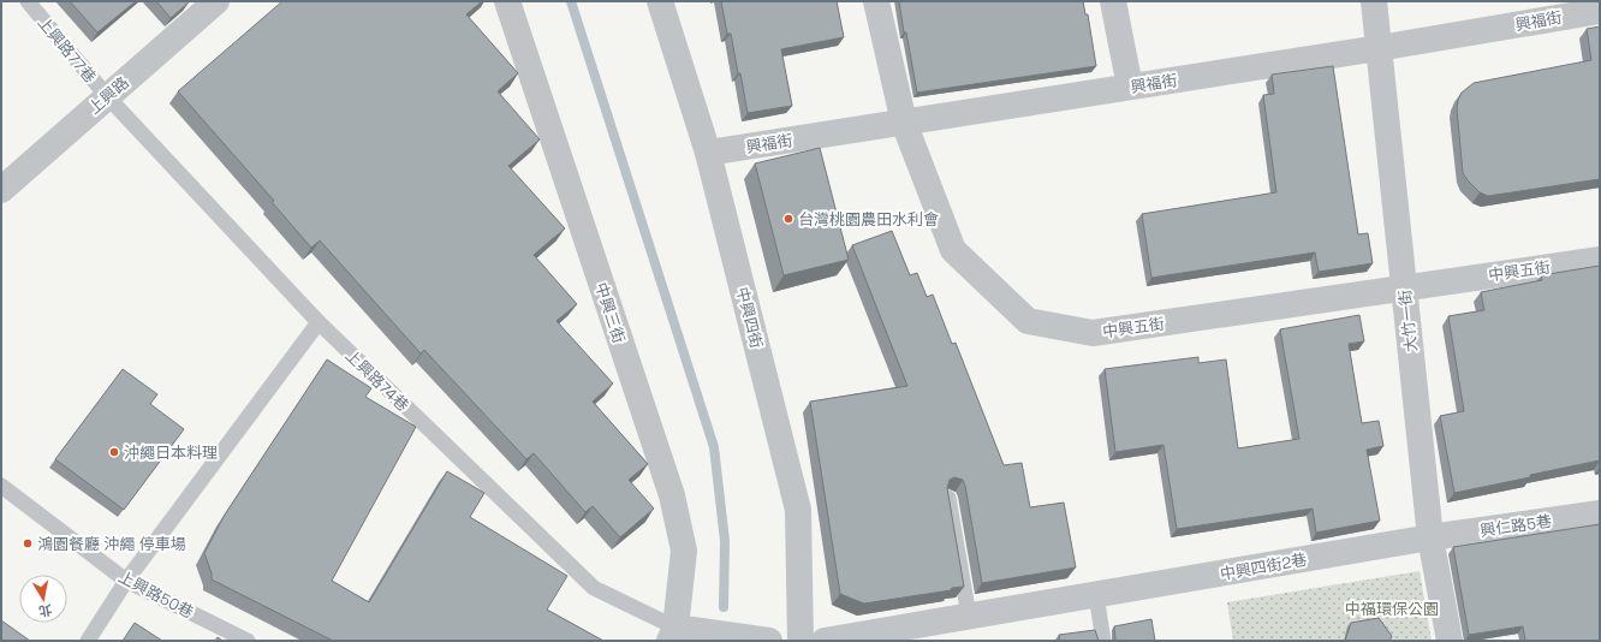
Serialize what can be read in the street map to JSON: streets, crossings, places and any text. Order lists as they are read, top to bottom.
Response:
{
  "streets": {
    "street": [
      "興福街",
      "上興路",
      "中興五街",
      "中興三街",
      "中興四街",
      "大竹一街",
      "興仁路5巷",
      "中興四街2巷"
    ],
    "lane": ["上興路77巷", "上興路74巷", "上興路50巷"]
  },
  "crossings": [
    ["興福街", "中興五街"],
    ["興福街", "中興四街"],
    ["興福街", "大竹一街"],
    ["上興路77巷", "上興路"],
    ["上興路77巷", "上興路74巷"],
    ["上興路", "上興路74巷"],
    ["中興五街", "大竹一街"],
    ["中興三街", "上興路74巷"],
    ["大竹一街", "興仁路5巷"],
    ["大竹一街", "中興四街2巷"],
    ["興仁路5巷", "中興四街2巷"]
  ],
  "parks": ["中福環保公園"],
  "places": ["台灣桃園農田水利會", "沖繩日本料理", "鴻園餐廳 沖繩 停車場"],
  "north": "bottom"
}
